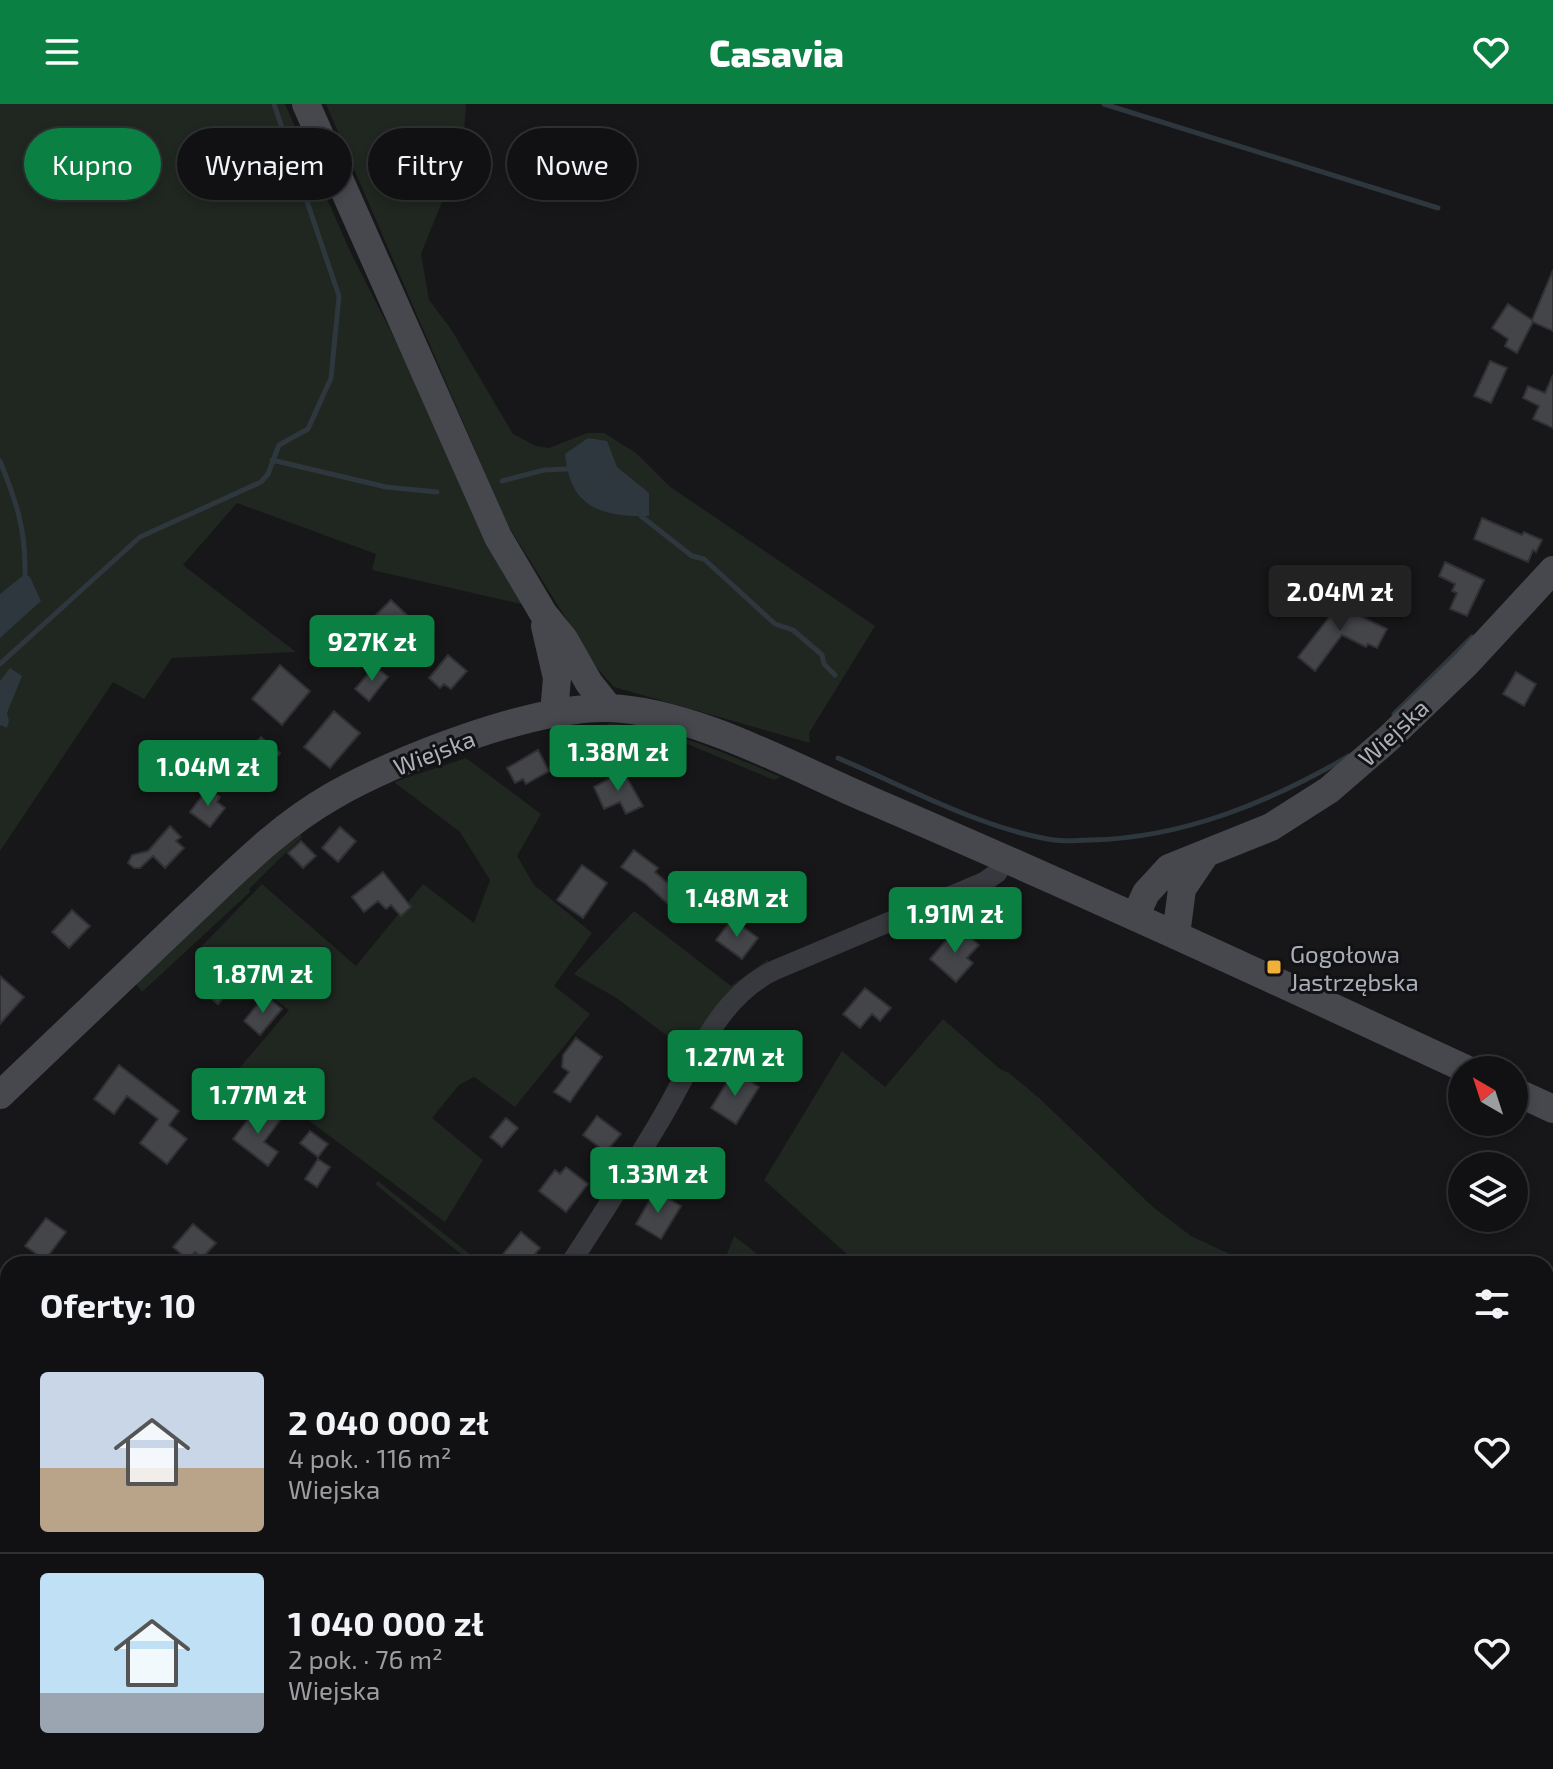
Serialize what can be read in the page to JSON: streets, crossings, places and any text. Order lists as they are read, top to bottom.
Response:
{
  "streets": {
    "street": ["Wiejska"]
  },
  "places": {
    "transit": ["Gogołowa Jastrzębska"]
  },
  "north": "top left",
  "page": {
    "header": "Casavia",
    "chip": [
      "Kupno",
      "Wynajem",
      "Filtry",
      "Nowe"
    ],
    "price": [
      "2.04M zł",
      "927K zł",
      "1.38M zł",
      "1.04M zł",
      "1.48M zł",
      "1.91M zł",
      "1.87M zł",
      "1.27M zł",
      "1.77M zł",
      "1.33M zł"
    ],
    "heading": "Oferty: 10",
    "list": [
      {
        "name": "2 040 000 zł",
        "note": "4 pok. · 116 m² · Wiejska"
      },
      {
        "name": "1 040 000 zł",
        "note": "2 pok. · 76 m² · Wiejska"
      }
    ]
  }
}
